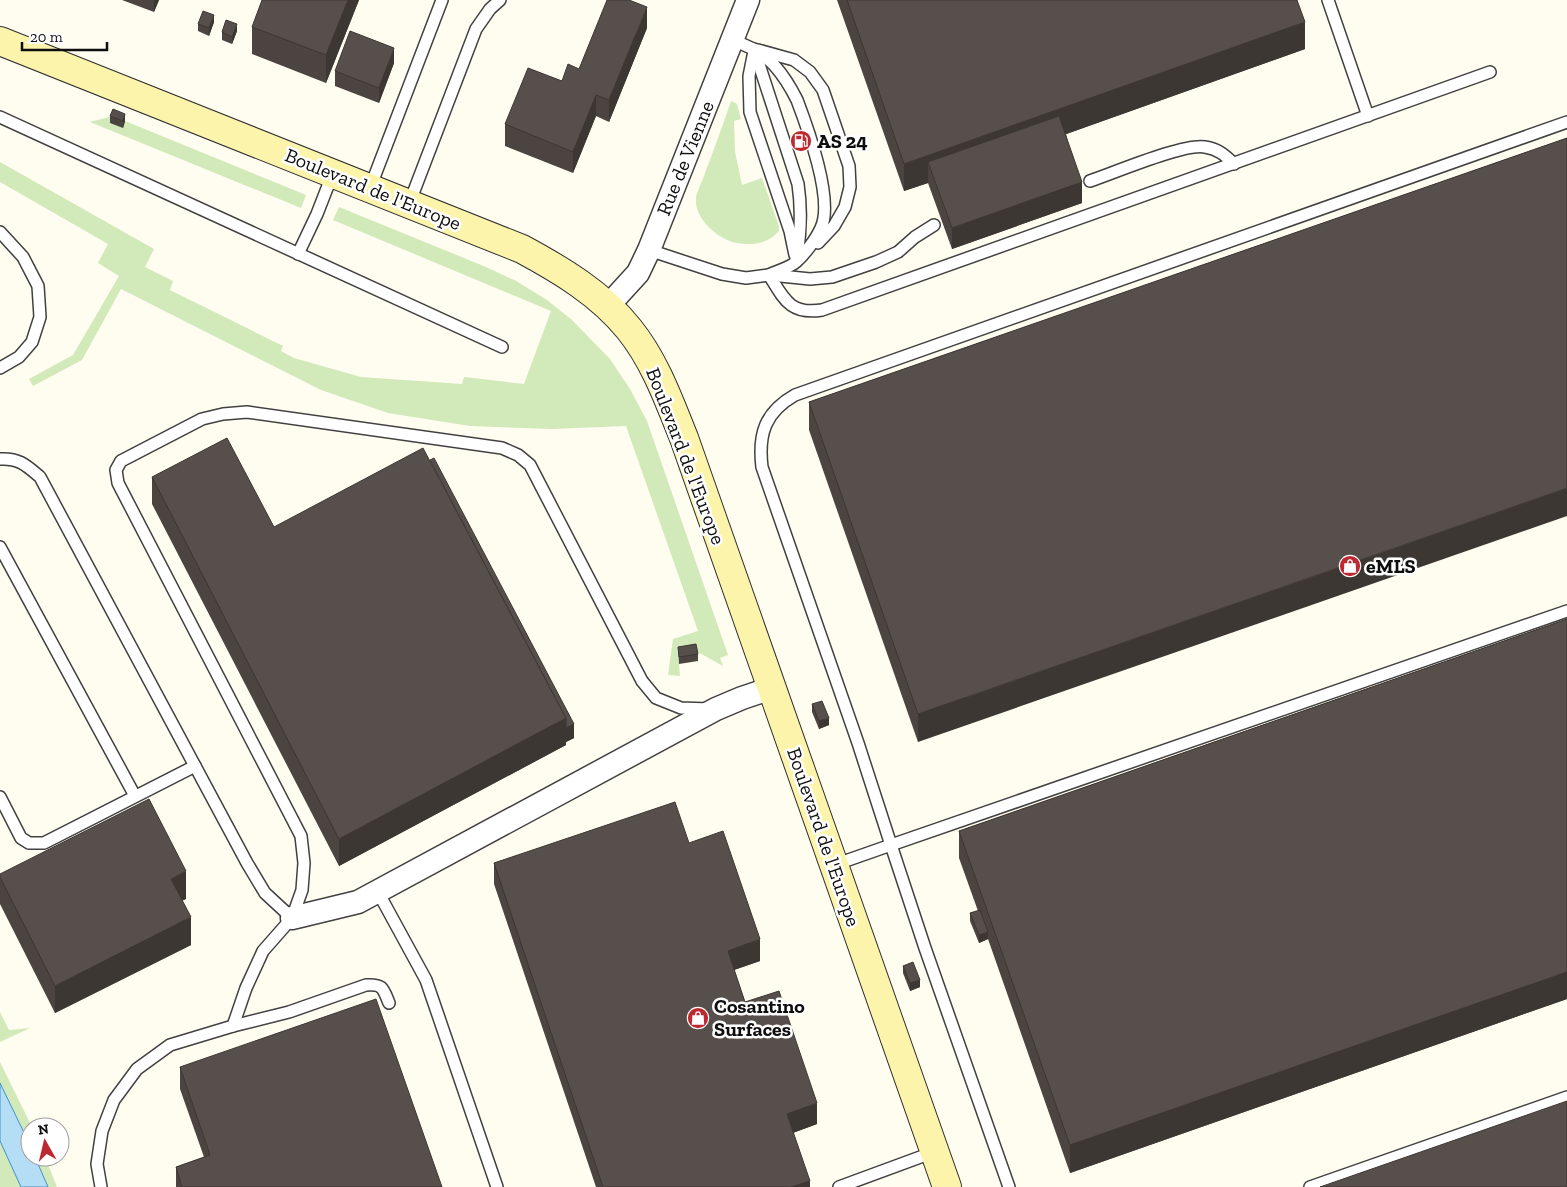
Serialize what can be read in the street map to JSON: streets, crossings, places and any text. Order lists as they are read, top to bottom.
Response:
{
  "streets": {
    "street": ["Rue de Vienne", "Boulevard de l'Europe"]
  },
  "crossings": [
    ["Rue de Vienne", "Boulevard de l'Europe"]
  ],
  "places": {
    "fuel station": ["AS 24"],
    "shop": ["eMLS", "Cosantino Surfaces"]
  },
  "scale_bar": "20 m",
  "north": "top"
}
